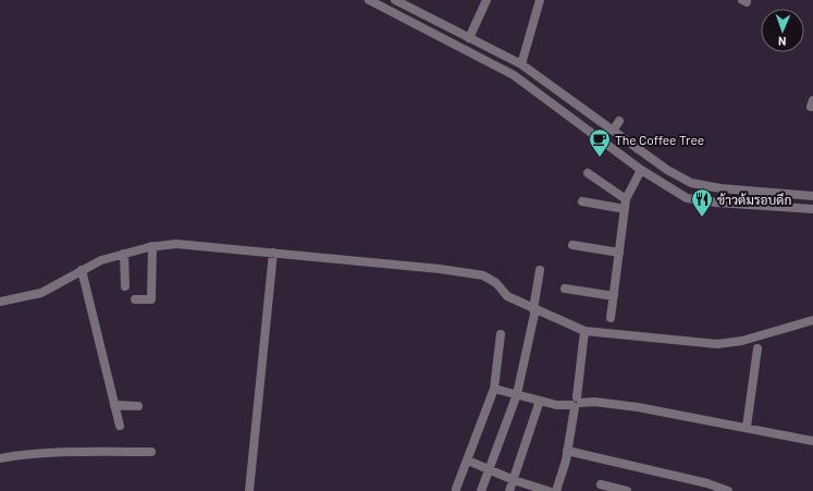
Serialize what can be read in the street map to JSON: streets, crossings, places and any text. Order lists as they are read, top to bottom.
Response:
{
  "places": {
    "cafe": ["The Coffee Tree"],
    "restaurant": ["ข้าวต้มรอบดึก"]
  },
  "north": "bottom"
}
